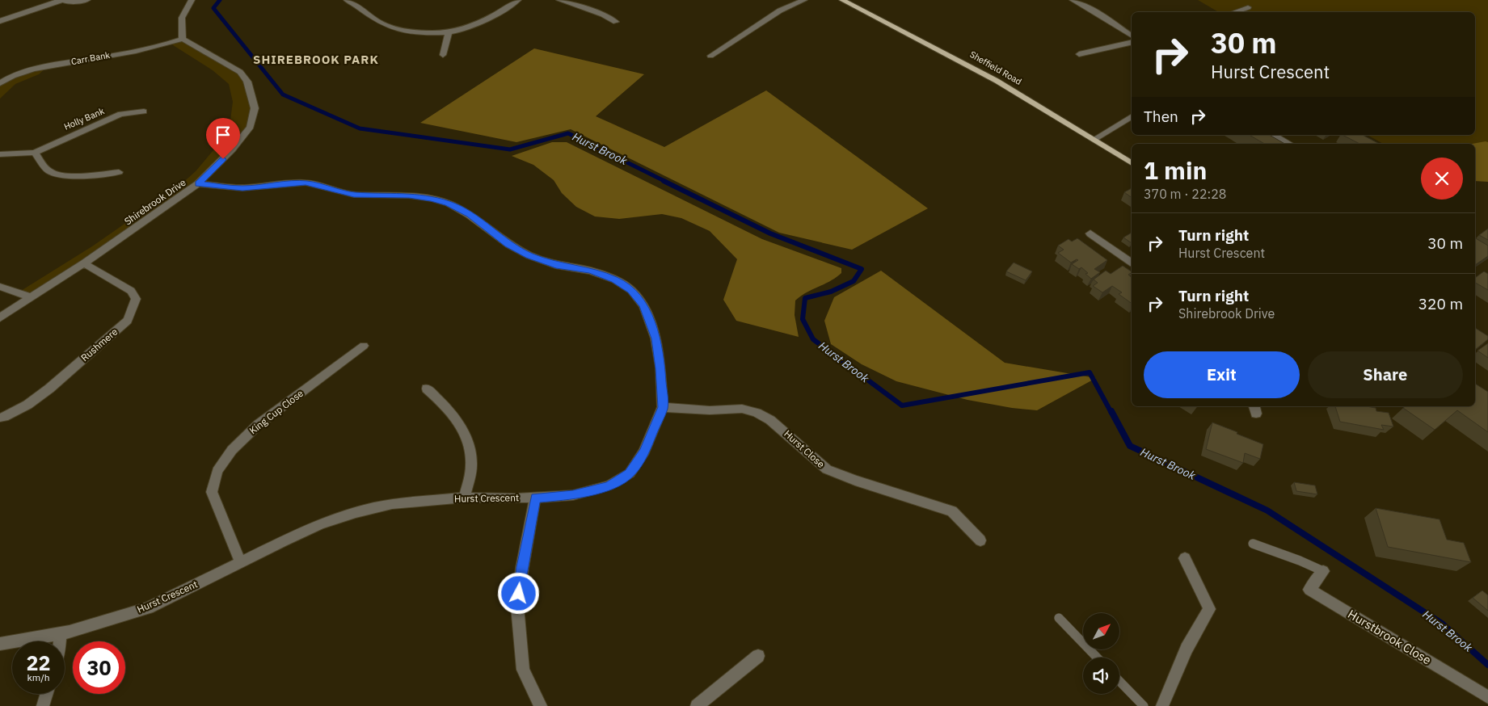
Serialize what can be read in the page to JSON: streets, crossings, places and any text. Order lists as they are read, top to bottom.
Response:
{
  "streets": {
    "main road": ["Sheffield Road"],
    "street": [
      "Carr Bank",
      "Holly Bank",
      "Shirebrook Drive",
      "Rushmere",
      "King Cup Close",
      "Hurst Close",
      "Hurst Crescent",
      "Hurstbrook Close"
    ]
  },
  "crossings": [
    ["Carr Bank", "Shirebrook Drive"],
    ["Shirebrook Drive", "Rushmere"],
    ["Shirebrook Drive", "Hurst Crescent"],
    ["King Cup Close", "Hurst Crescent"],
    ["Hurst Close", "Hurst Crescent"]
  ],
  "districts": ["SHIREBROOK PARK"],
  "water": ["Hurst Brook"],
  "north": "top right",
  "page": {
    "turn": ["30 m", "Hurst Crescent"],
    "then": "Then",
    "heading": ["1 min", "370 m · 22:28"],
    "list": [
      {
        "name": "Turn right",
        "note": "Hurst Crescent",
        "value": "30 m"
      },
      {
        "name": "Turn right",
        "note": "Shirebrook Drive",
        "value": "320 m"
      }
    ],
    "buttons": ["Exit", "Share"],
    "speed": "22 km/h",
    "limit": "30"
  }
}
